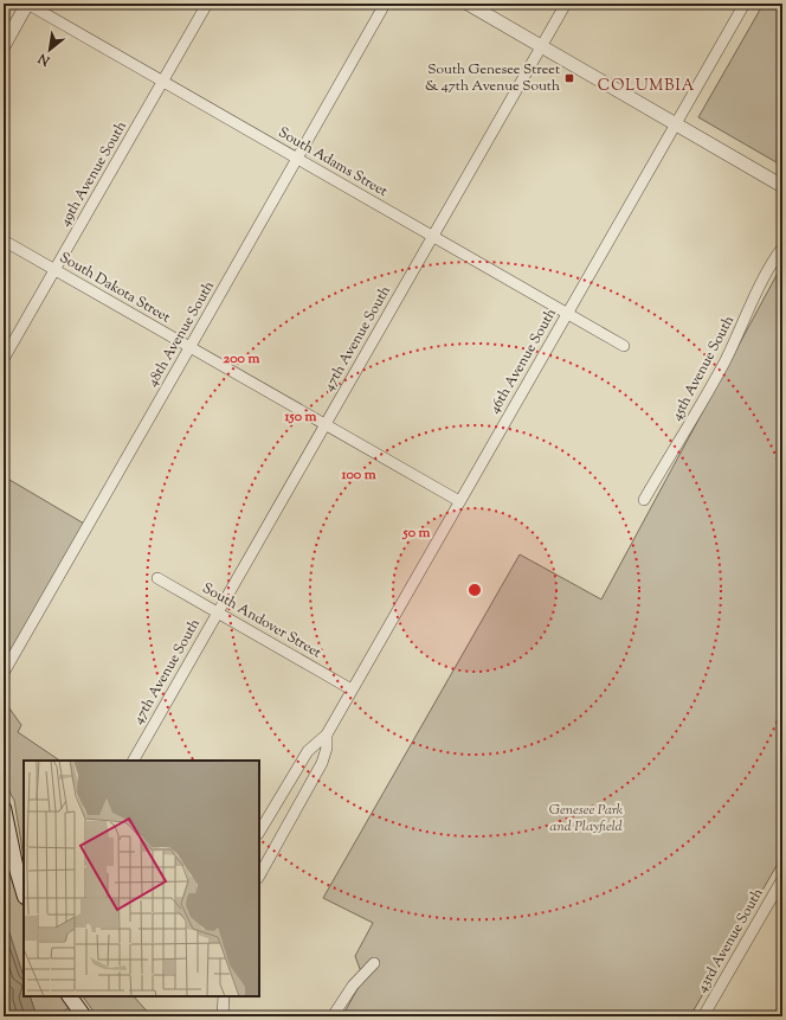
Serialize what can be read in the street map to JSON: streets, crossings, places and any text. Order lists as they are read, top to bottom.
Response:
{
  "streets": {
    "street": [
      "South Adams Street",
      "49th Avenue South",
      "South Dakota Street",
      "48th Avenue South",
      "47th Avenue South",
      "46th Avenue South",
      "45th Avenue South",
      "South Andover Street",
      "43rd Avenue South"
    ]
  },
  "crossings": [
    ["South Adams Street", "49th Avenue South"],
    ["South Adams Street", "48th Avenue South"],
    ["South Adams Street", "47th Avenue South"],
    ["South Adams Street", "46th Avenue South"],
    ["49th Avenue South", "South Dakota Street"],
    ["South Dakota Street", "48th Avenue South"],
    ["South Dakota Street", "47th Avenue South"],
    ["South Dakota Street", "46th Avenue South"],
    ["47th Avenue South", "South Andover Street"],
    ["46th Avenue South", "South Andover Street"]
  ],
  "districts": ["COLUMBIA"],
  "parks": ["Genesee Park and Playfield"],
  "places": {
    "transit": ["South Genesee Street & 47th Avenue South"]
  },
  "north": "bottom left",
  "rings": [
    "200 m",
    "150 m",
    "100 m",
    "50 m"
  ]
}
